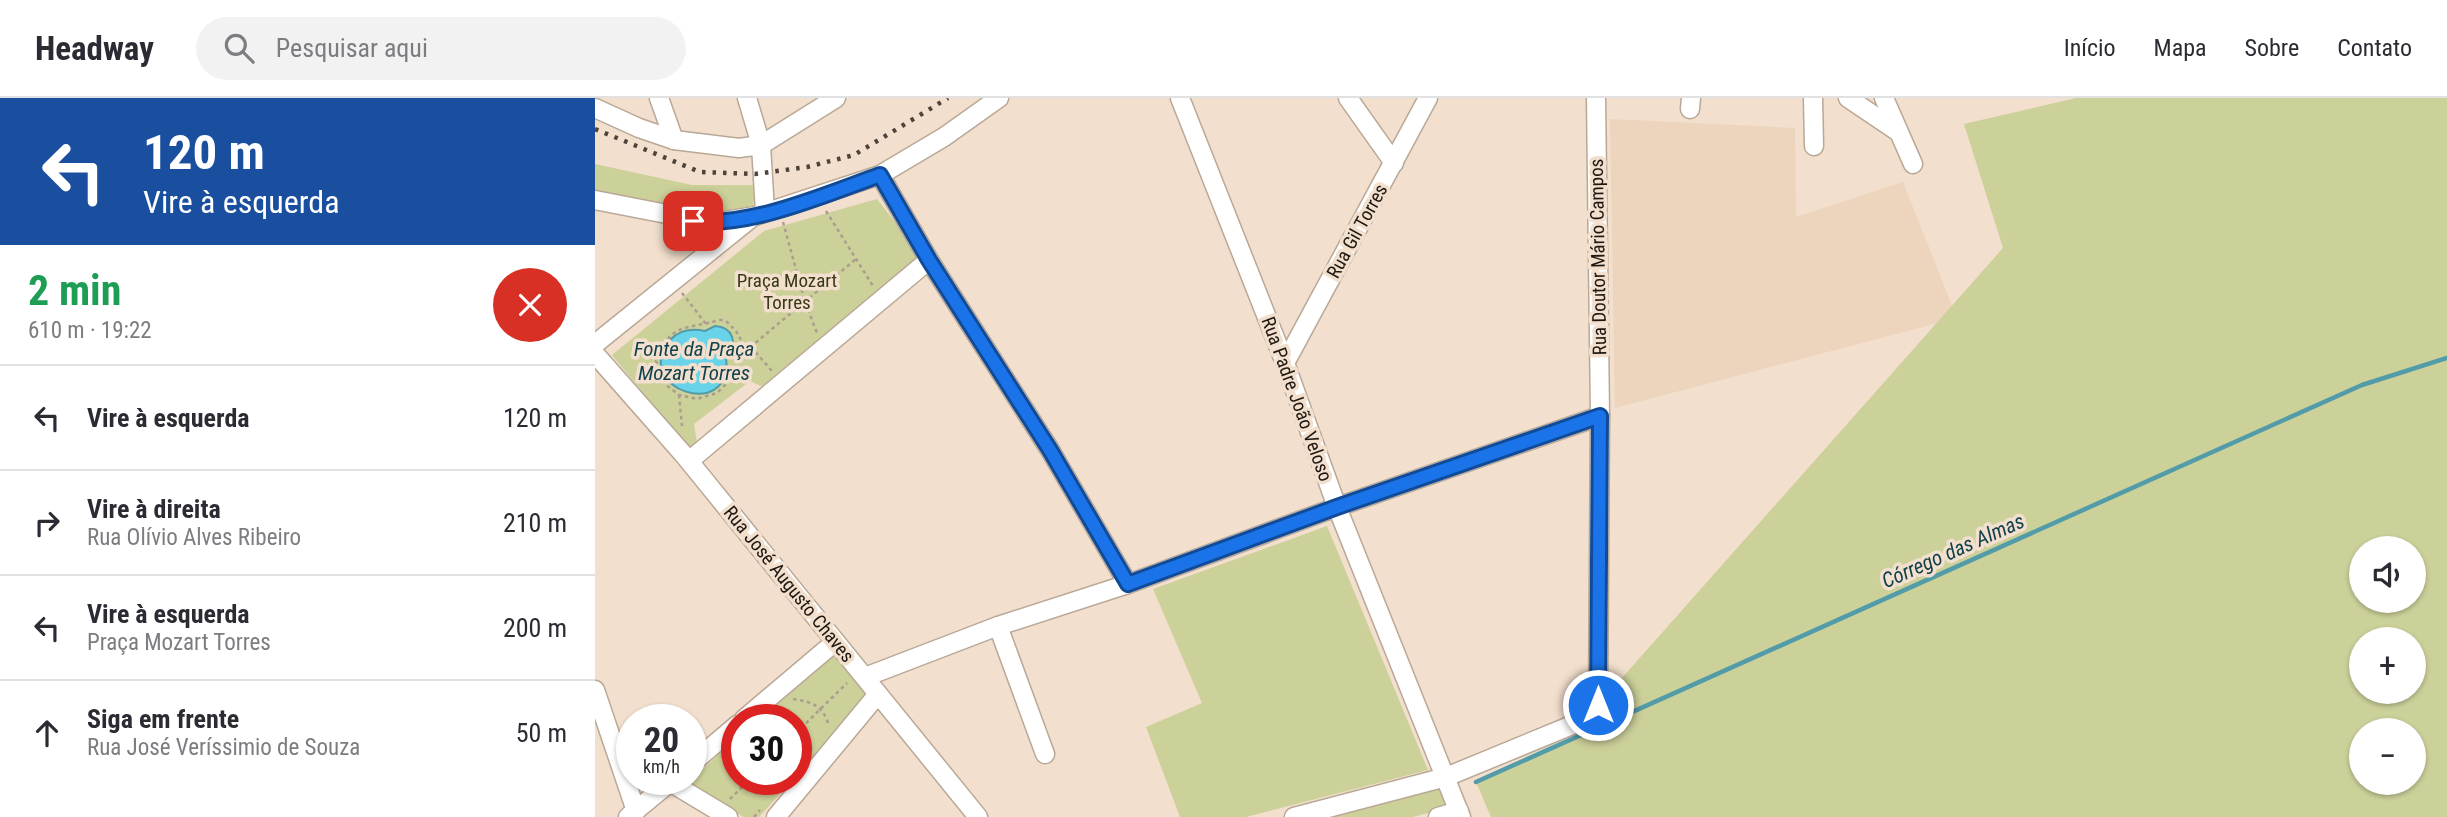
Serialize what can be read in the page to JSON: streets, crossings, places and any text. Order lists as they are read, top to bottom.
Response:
{
  "streets": {
    "street": [
      "Rua Gil Torres",
      "Rua Doutor Mário Campos",
      "Rua Padre João Veloso",
      "Rua José Augusto Chaves"
    ]
  },
  "crossings": [
    ["Rua Gil Torres", "Rua Padre João Veloso"],
    ["Rua Doutor Mário Campos", "Rua Padre João Veloso"]
  ],
  "water": ["Fonte da Praça Mozart Torres", "Córrego das Almas"],
  "parks": ["Praça Mozart Torres"],
  "page": {
    "header": "Headway",
    "search": "Pesquisar aqui",
    "nav": [
      "Início",
      "Mapa",
      "Sobre",
      "Contato"
    ],
    "turn": ["120 m", "Vire à esquerda"],
    "heading": ["2 min", "610 m · 19:22"],
    "list": [
      {
        "name": "Vire à esquerda",
        "value": "120 m"
      },
      {
        "name": "Vire à direita",
        "note": "Rua Olívio Alves Ribeiro",
        "value": "210 m"
      },
      {
        "name": "Vire à esquerda",
        "note": "Praça Mozart Torres",
        "value": "200 m"
      },
      {
        "name": "Siga em frente",
        "note": "Rua José Veríssimio de Souza",
        "value": "50 m"
      }
    ],
    "map_buttons": ["+", "−"],
    "speed": "20 km/h",
    "limit": "30"
  }
}
